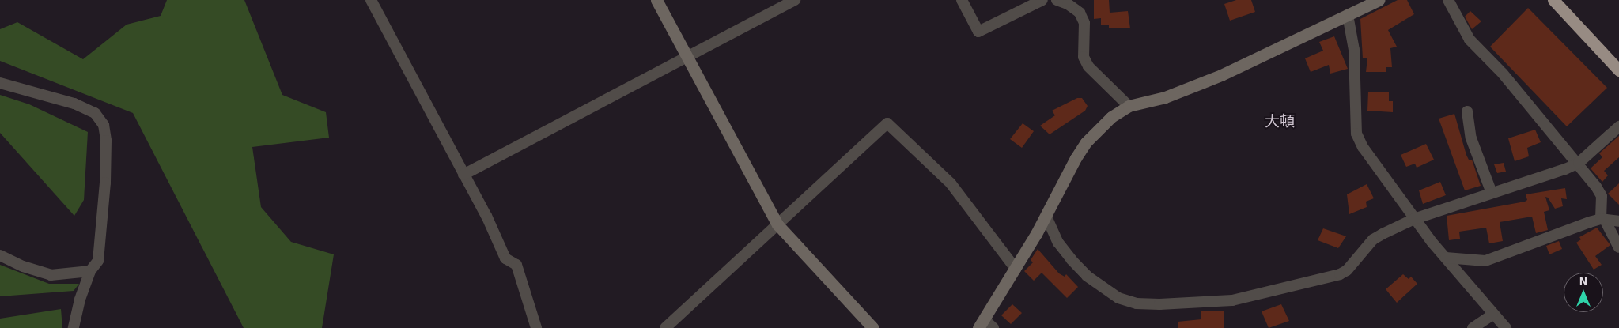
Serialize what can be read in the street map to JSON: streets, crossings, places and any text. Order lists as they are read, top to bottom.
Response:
{
  "districts": ["大頓"],
  "north": "top"
}
